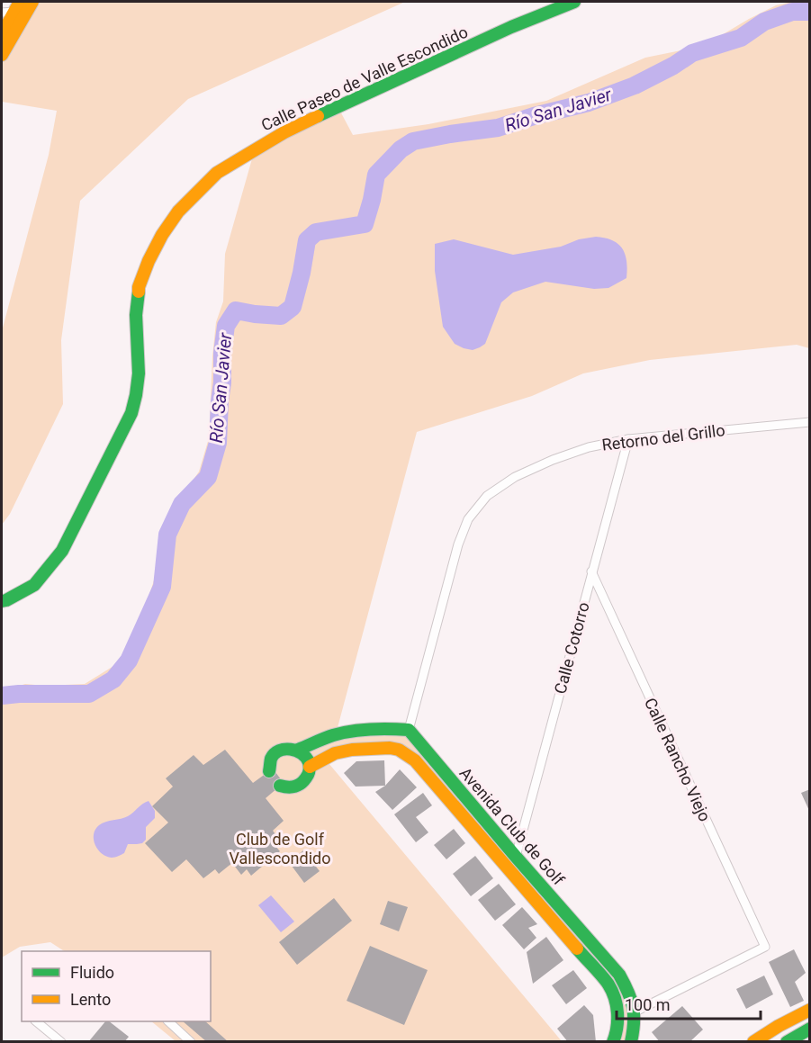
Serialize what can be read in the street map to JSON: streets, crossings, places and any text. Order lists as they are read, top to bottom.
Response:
{
  "streets": {
    "street": [
      "Calle Paseo de Valle Escondido",
      "Retorno del Grillo",
      "Calle Cotorro",
      "Calle Rancho Viejo",
      "Avenida Club de Golf"
    ]
  },
  "crossings": [
    ["Retorno del Grillo", "Calle Cotorro"],
    ["Retorno del Grillo", "Avenida Club de Golf"],
    ["Calle Cotorro", "Calle Rancho Viejo"],
    ["Calle Cotorro", "Avenida Club de Golf"],
    ["Calle Rancho Viejo", "Avenida Club de Golf"]
  ],
  "water": ["Río San Javier"],
  "parks": ["Club de Golf Vallescondido"],
  "legend": ["Fluido", "Lento"],
  "scale_bar": "100 m"
}
